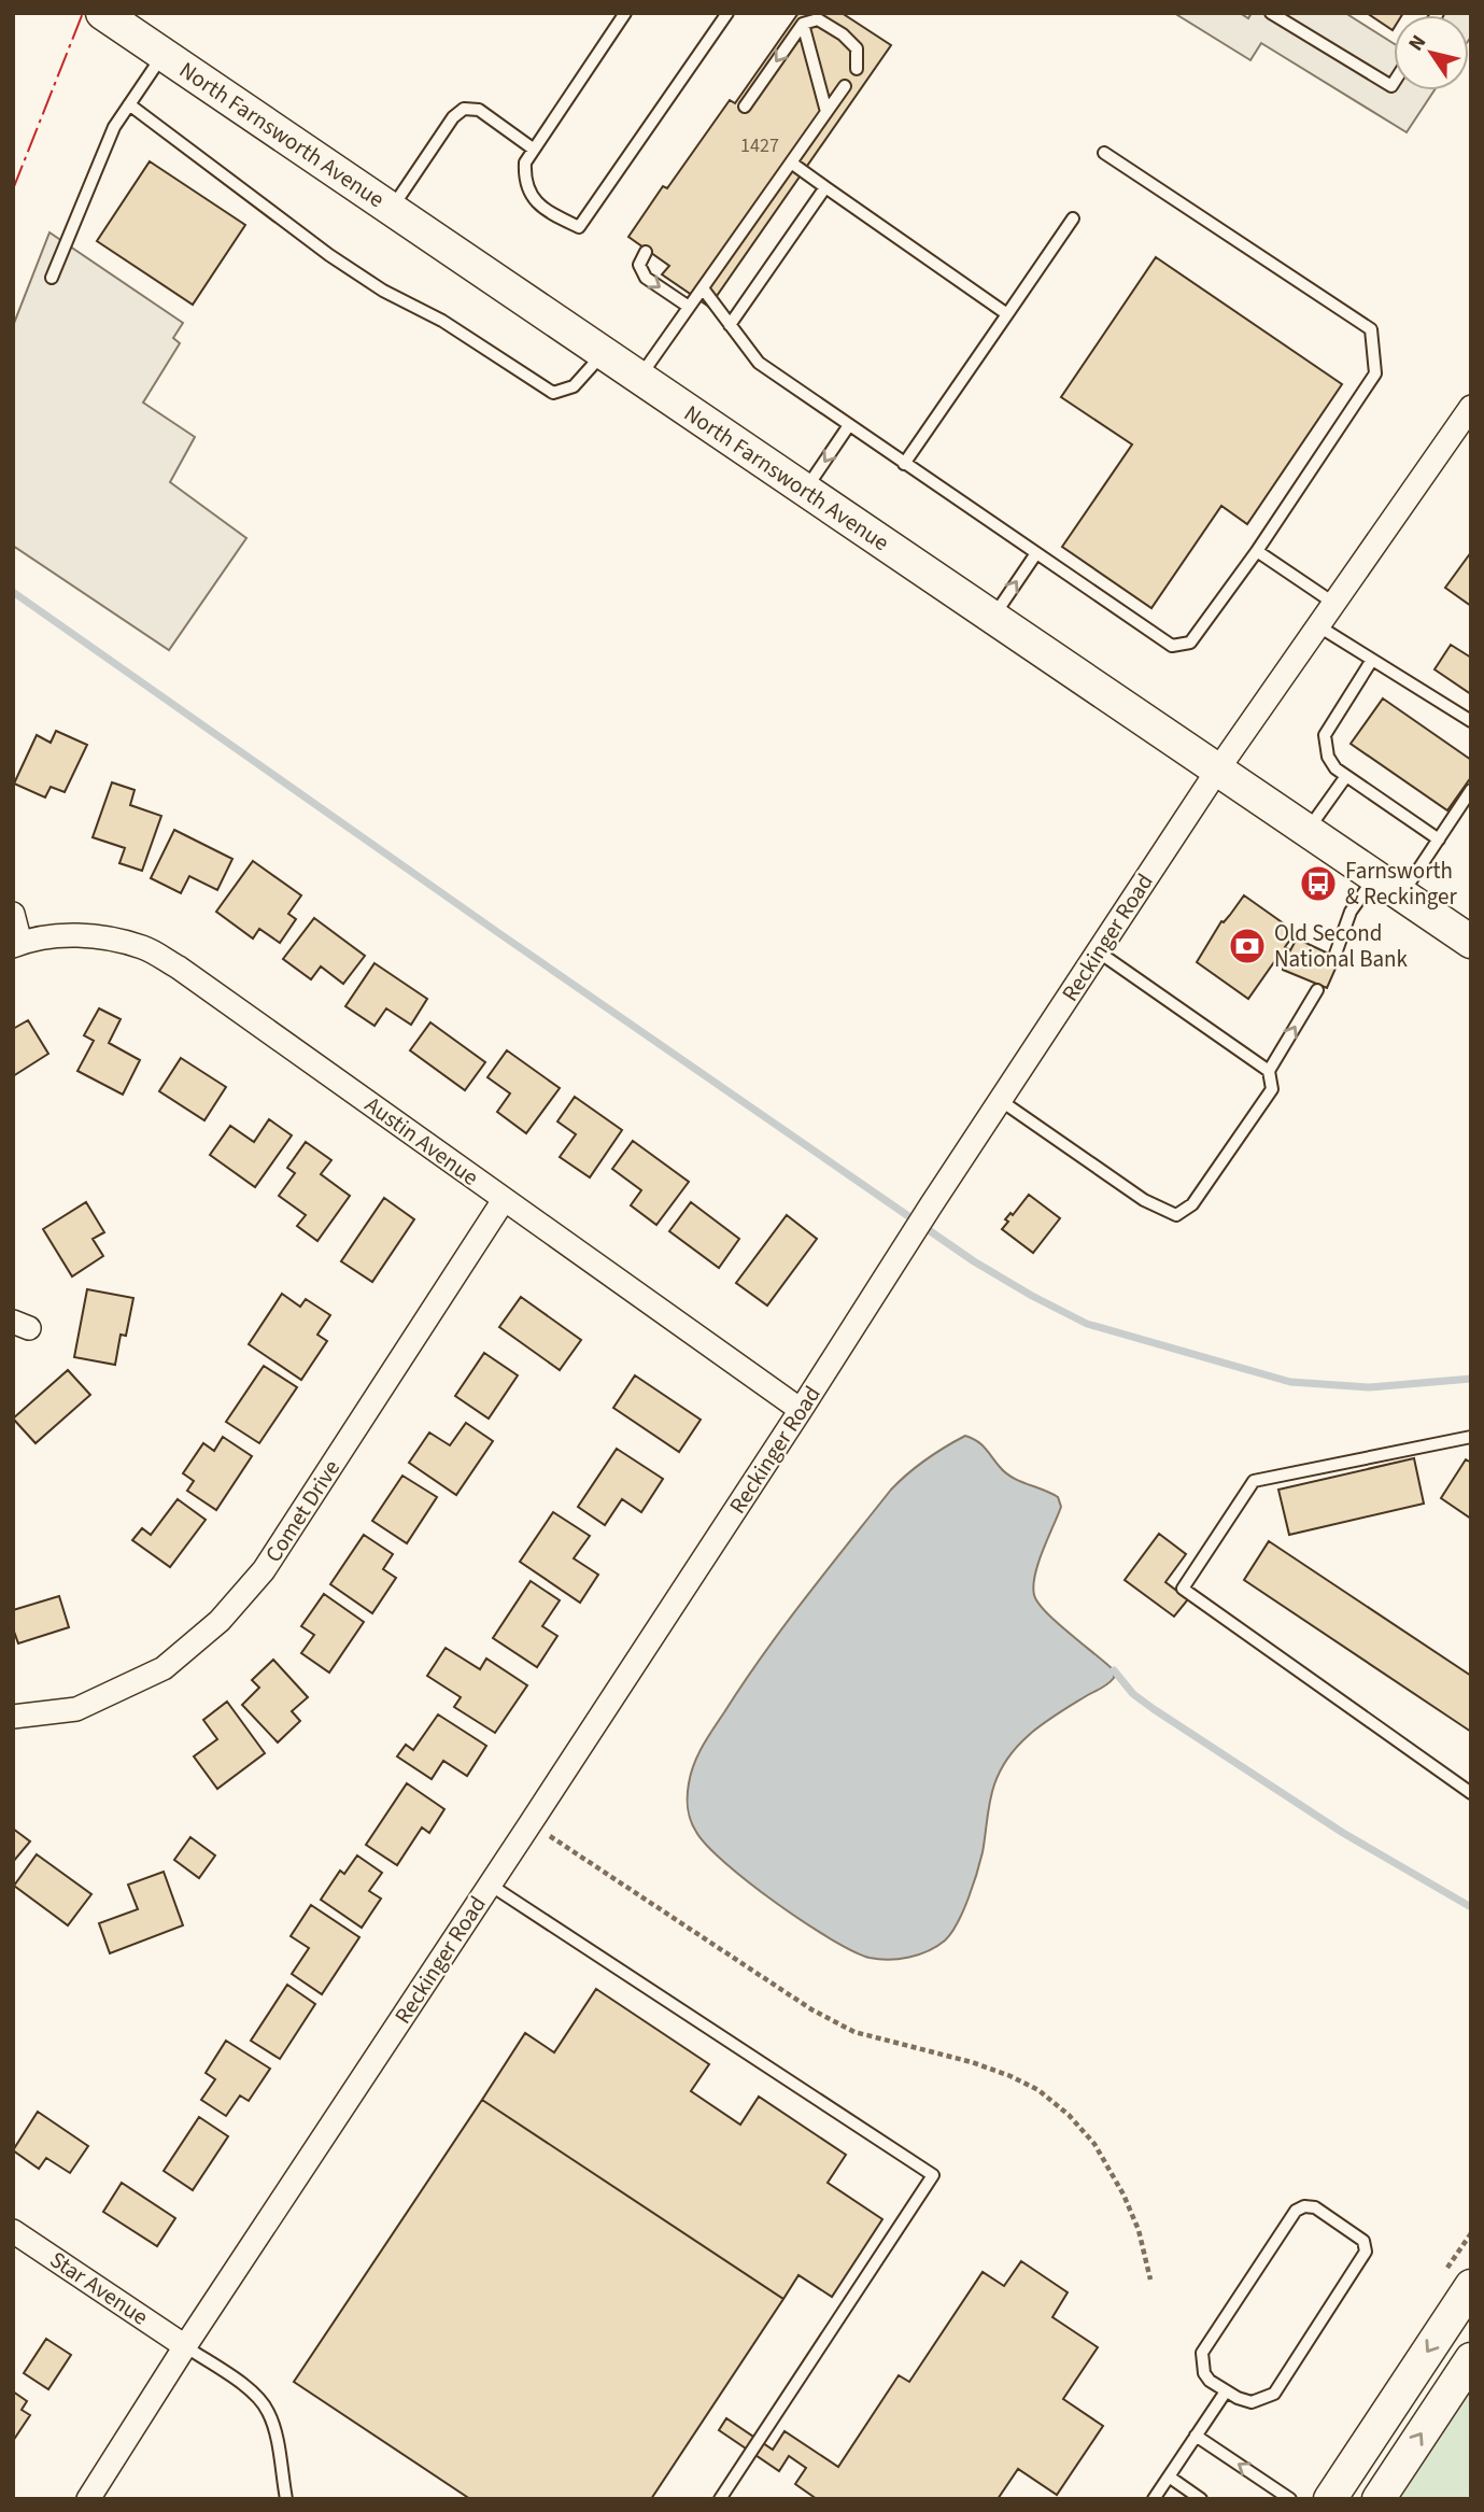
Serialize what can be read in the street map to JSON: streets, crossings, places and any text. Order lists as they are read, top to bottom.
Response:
{
  "streets": {
    "main road": ["North Farnsworth Avenue"],
    "street": [
      "Reckinger Road",
      "Austin Avenue",
      "Comet Drive",
      "Star Avenue"
    ]
  },
  "crossings": [
    ["North Farnsworth Avenue", "Reckinger Road"],
    ["Reckinger Road", "Austin Avenue"],
    ["Reckinger Road", "Star Avenue"],
    ["Austin Avenue", "Comet Drive"]
  ],
  "places": {
    "bus stop": ["Farnsworth & Reckinger"],
    "bank": ["Old Second National Bank"]
  },
  "house_numbers": ["1427"],
  "north": "top left"
}
